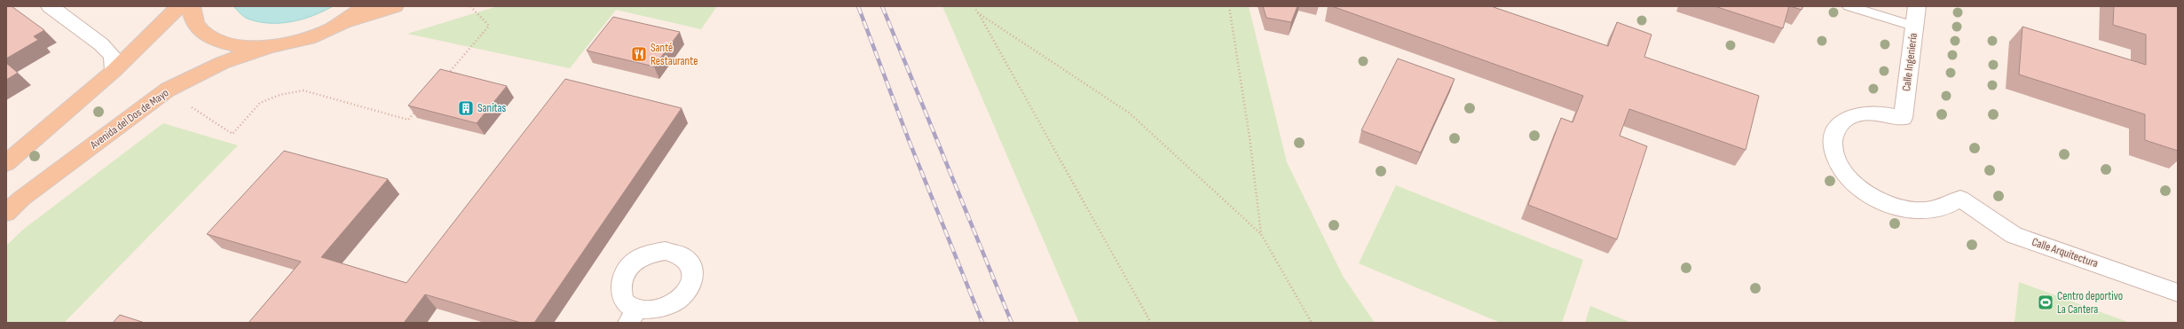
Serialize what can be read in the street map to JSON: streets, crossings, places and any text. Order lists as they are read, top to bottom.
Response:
{
  "streets": {
    "main road": ["Avenida del Dos de Mayo"],
    "street": ["Calle Ingeniería", "Calle Arquitectura"]
  },
  "crossings": [
    ["Calle Ingeniería", "Calle Arquitectura"]
  ],
  "places": {
    "restaurant": ["Santé Restaurante"],
    "building": ["Sanitas"],
    "sports": ["Centro deportivo La Cantera"]
  }
}
